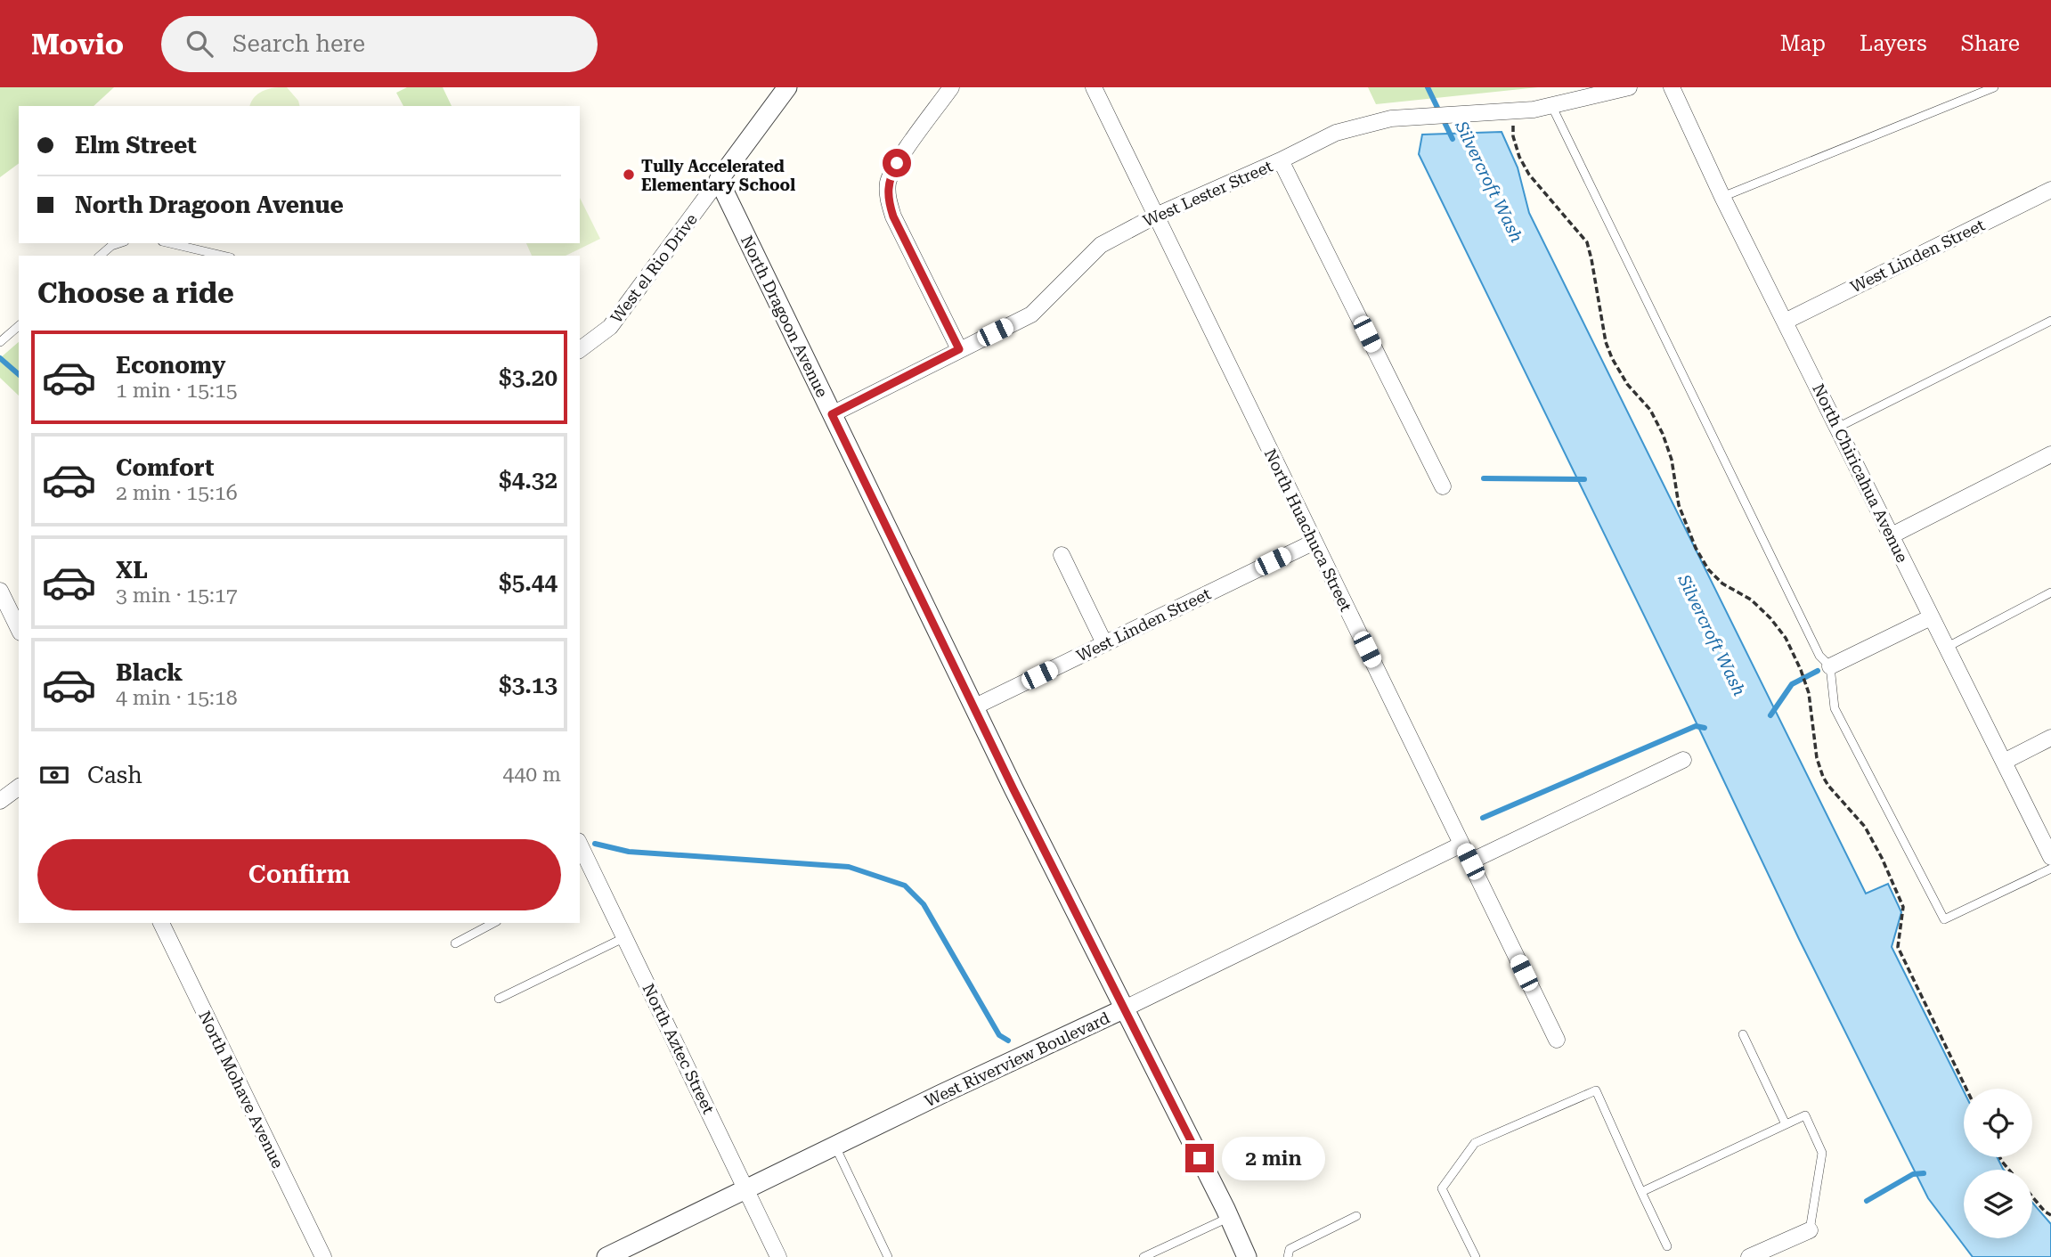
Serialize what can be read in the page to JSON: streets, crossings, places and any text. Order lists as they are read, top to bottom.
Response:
{
  "streets": {
    "street": [
      "West Lester Street",
      "West Linden Street",
      "West el Rio Drive",
      "North Dragoon Avenue",
      "North Chiricahua Avenue",
      "North Huachuca Street",
      "North Aztec Street",
      "West Riverview Boulevard",
      "North Mohave Avenue"
    ]
  },
  "crossings": [
    ["West Lester Street", "North Dragoon Avenue"],
    ["West Lester Street", "North Huachuca Street"],
    ["West Linden Street", "North Dragoon Avenue"],
    ["West Linden Street", "North Chiricahua Avenue"],
    ["West Linden Street", "North Huachuca Street"],
    ["West el Rio Drive", "North Dragoon Avenue"],
    ["North Dragoon Avenue", "West Riverview Boulevard"],
    ["North Huachuca Street", "West Riverview Boulevard"],
    ["North Aztec Street", "West Riverview Boulevard"]
  ],
  "water": ["Silvercroft Wash"],
  "places": ["Tully Accelerated Elementary School"],
  "page": {
    "header": "Movio",
    "search": "Search here",
    "nav": ["Map", "Layers", "Share"],
    "banner": ["Elm Street", "North Dragoon Avenue"],
    "heading": "Choose a ride",
    "list": [
      {
        "name": "Economy",
        "note": "1 min · 15:15",
        "value": "$3.20"
      },
      {
        "name": "Comfort",
        "note": "2 min · 15:16",
        "value": "$4.32"
      },
      {
        "name": "XL",
        "note": "3 min · 15:17",
        "value": "$5.44"
      },
      {
        "name": "Black",
        "note": "4 min · 15:18",
        "value": "$3.13"
      }
    ],
    "pay": ["Cash", "440 m"],
    "buttons": "Confirm",
    "bubble": "2 min"
  }
}
